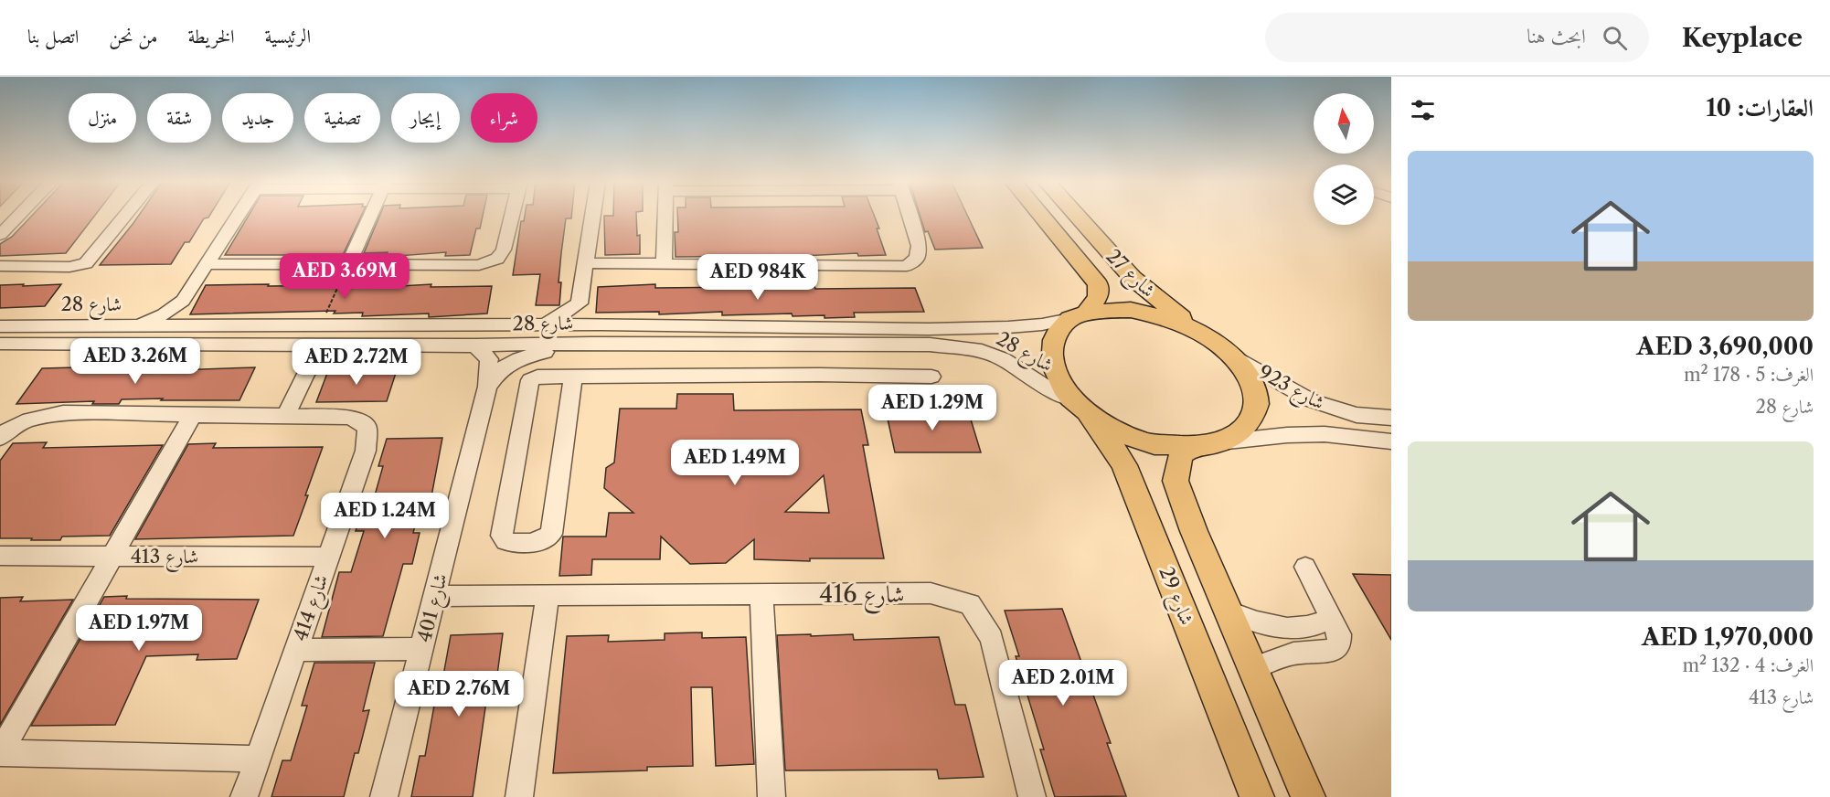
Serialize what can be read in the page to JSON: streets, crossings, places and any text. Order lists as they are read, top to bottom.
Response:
{
  "streets": {
    "main road": ["شارع 27", "شارع 29"],
    "street": [
      "شارع 28",
      "شارع 923",
      "شارع 413",
      "شارع 416",
      "شارع 414",
      "شارع 401"
    ]
  },
  "crossings": [
    ["شارع 27", "شارع 28"],
    ["شارع 27", "شارع 923"],
    ["شارع 27", "شارع 29"],
    ["شارع 28", "شارع 923"],
    ["شارع 28", "شارع 29"],
    ["شارع 28", "شارع 401"],
    ["شارع 923", "شارع 29"],
    ["شارع 413", "شارع 414"],
    ["شارع 416", "شارع 401"],
    ["شارع 414", "شارع 401"]
  ],
  "north": "top",
  "page": {
    "header": "Keyplace",
    "search": "ابحث هنا",
    "nav": [
      "الرئيسية",
      "الخريطة",
      "من نحن",
      "اتصل بنا"
    ],
    "heading": "العقارات: 10",
    "chip": [
      "شراء",
      "إيجار",
      "تصفية",
      "جديد",
      "شقة",
      "منزل"
    ],
    "list": [
      {
        "name": "AED 3,690,000",
        "note": "الغرف: 5 · 178 m² · شارع 28"
      },
      {
        "name": "AED 1,970,000",
        "note": "الغرف: 4 · 132 m² · شارع 413"
      }
    ],
    "price": [
      "AED 3.69M",
      "AED 984K",
      "AED 3.26M",
      "AED 2.72M",
      "AED 1.29M",
      "AED 1.49M",
      "AED 1.24M",
      "AED 1.97M",
      "AED 2.01M",
      "AED 2.76M"
    ]
  }
}
